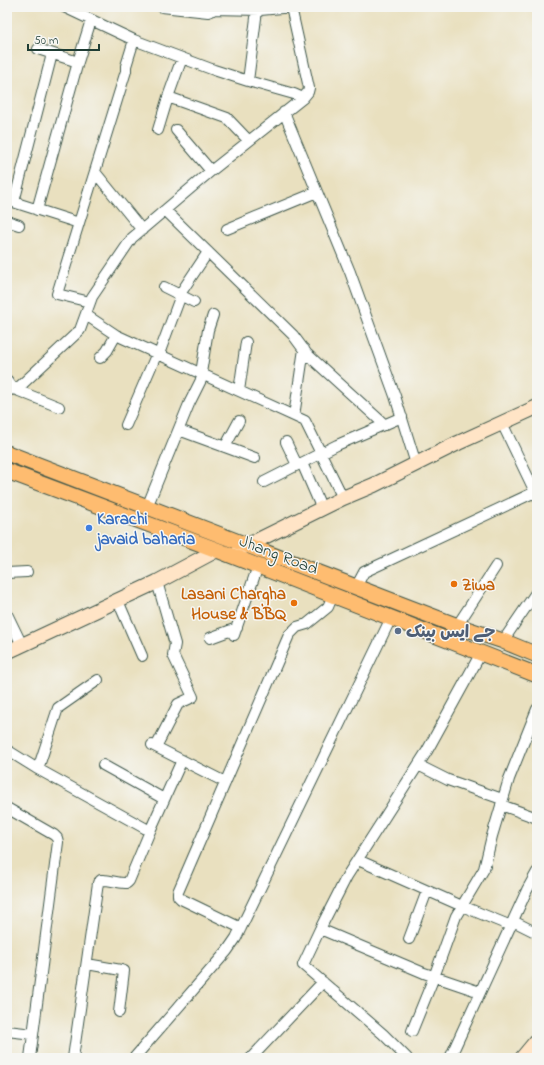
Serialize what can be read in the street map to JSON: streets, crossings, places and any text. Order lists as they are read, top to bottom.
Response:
{
  "streets": {
    "main road": ["Jhang Road"]
  },
  "places": [
    "Karachi javaid baharia",
    "Ziwa",
    "Lasani Chargha House & BBQ",
    "جے ایس بینک"
  ],
  "scale_bar": "50 m"
}
